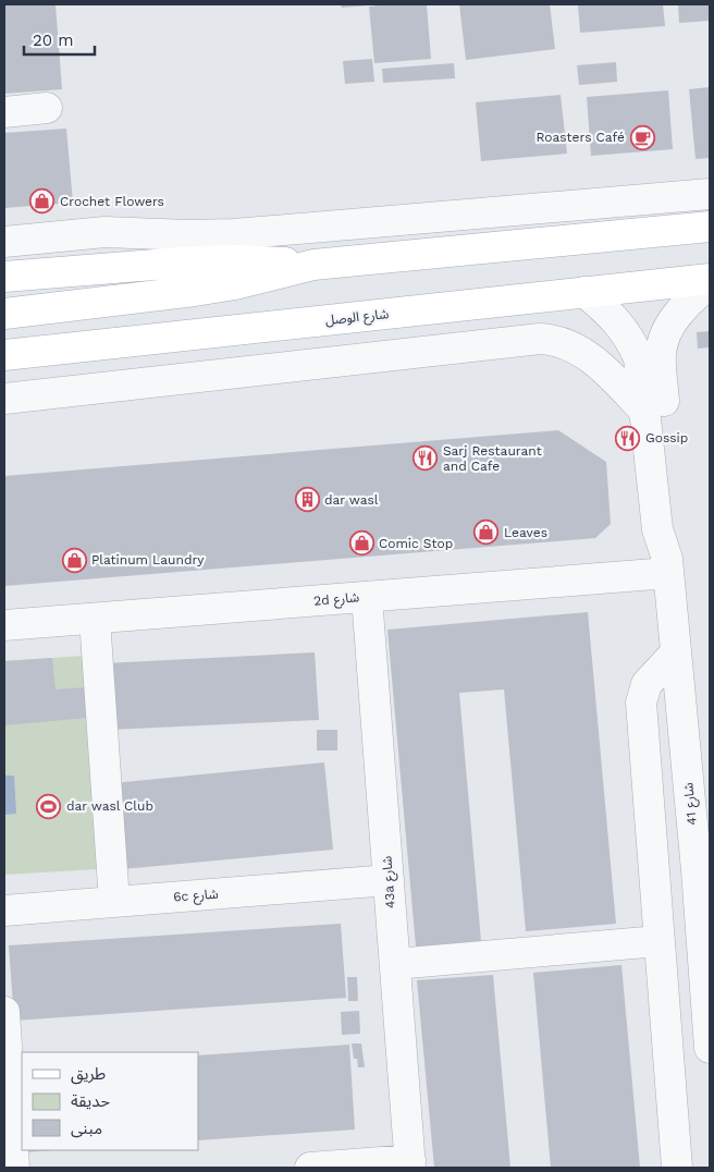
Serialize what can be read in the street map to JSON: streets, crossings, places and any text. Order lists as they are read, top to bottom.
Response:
{
  "streets": {
    "main road": ["شارع الوصل"],
    "street": [
      "2d شارع",
      "شارع 41",
      "43a شارع",
      "6c شارع"
    ]
  },
  "crossings": [
    ["شارع الوصل", "شارع 41"],
    ["2d شارع", "شارع 41"],
    ["2d شارع", "43a شارع"],
    ["43a شارع", "6c شارع"]
  ],
  "places": {
    "cafe": ["Roasters Café"],
    "shop": [
      "Crochet Flowers",
      "Leaves",
      "Comic Stop",
      "Platinum Laundry"
    ],
    "restaurant": ["Gossip", "Sarj Restaurant and Cafe"],
    "building": ["dar wasl"],
    "sports": ["dar wasl Club"]
  },
  "legend": ["طريق", "حديقة", "مبنى"],
  "scale_bar": "20 m"
}
